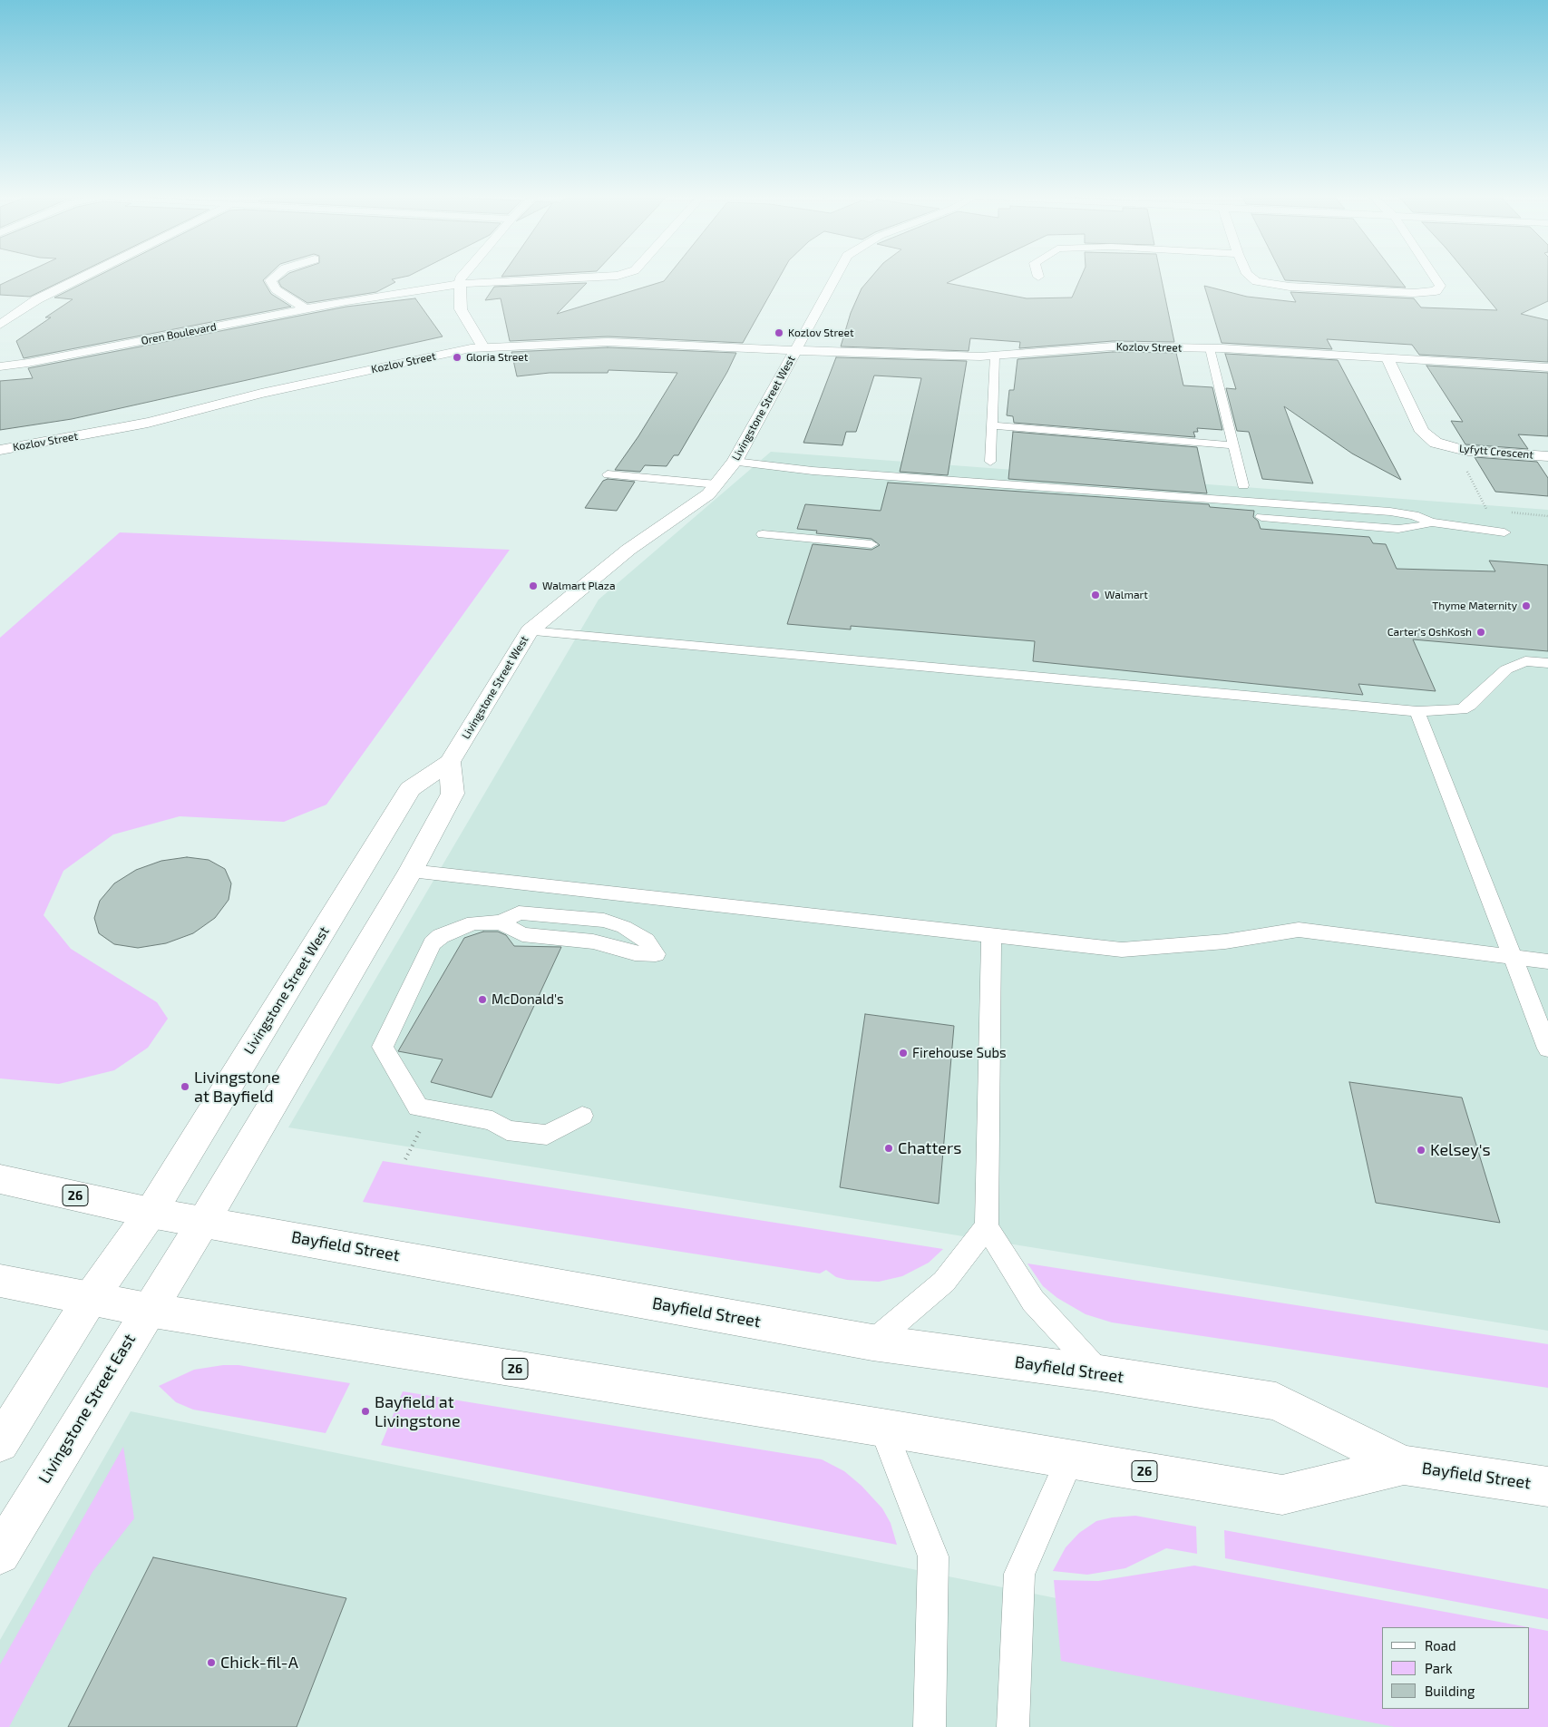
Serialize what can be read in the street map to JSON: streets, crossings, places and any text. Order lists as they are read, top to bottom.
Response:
{
  "streets": {
    "street": [
      "Oren Boulevard",
      "Kozlov Street",
      "Livingstone Street West",
      "Lyfytt Crescent",
      "26",
      "Bayfield Street",
      "Livingstone Street East"
    ]
  },
  "crossings": [
    ["Kozlov Street", "Livingstone Street West"],
    ["Kozlov Street", "Lyfytt Crescent"],
    ["Livingstone Street West", "Bayfield Street"],
    ["Bayfield Street", "Livingstone Street East"]
  ],
  "places": [
    "Kozlov Street",
    "Gloria Street",
    "Walmart Plaza",
    "Walmart",
    "Thyme Maternity",
    "Carter's OshKosh",
    "McDonald's",
    "Firehouse Subs",
    "Livingstone at Bayfield",
    "Chatters",
    "Kelsey's",
    "Bayfield at Livingstone",
    "Chick-fil-A"
  ],
  "legend": ["Road", "Park", "Building"]
}
